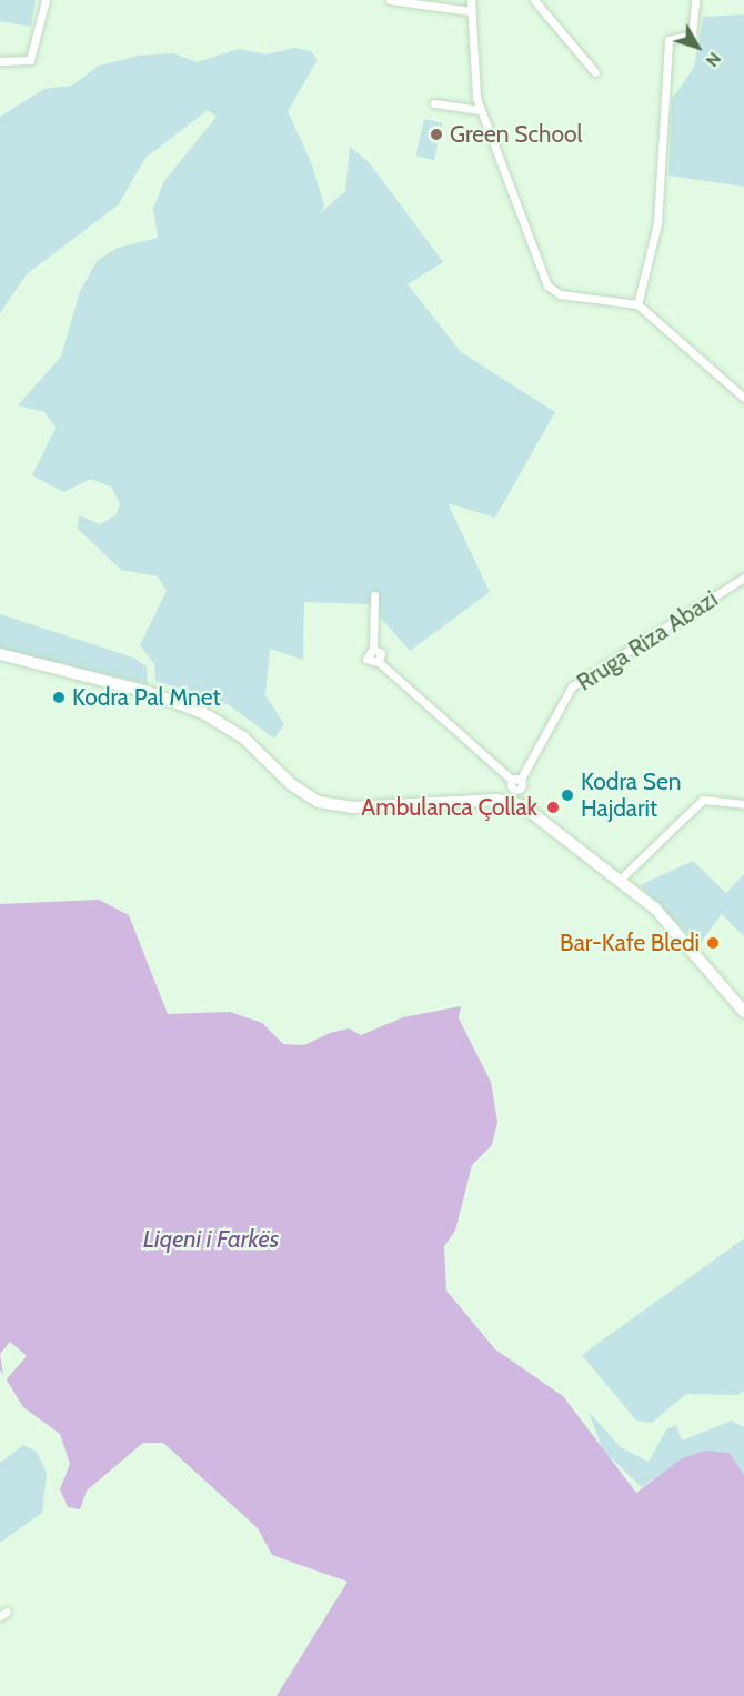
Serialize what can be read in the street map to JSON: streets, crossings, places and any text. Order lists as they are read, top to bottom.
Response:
{
  "streets": {
    "street": ["Rruga Riza Abazi"]
  },
  "water": ["Liqeni i Farkës"],
  "places": [
    "Green School",
    "Kodra Pal Mnet",
    "Kodra Sen Hajdarit",
    "Ambulanca Çollak",
    "Bar-Kafe Bledi"
  ],
  "north": "bottom right"
}
